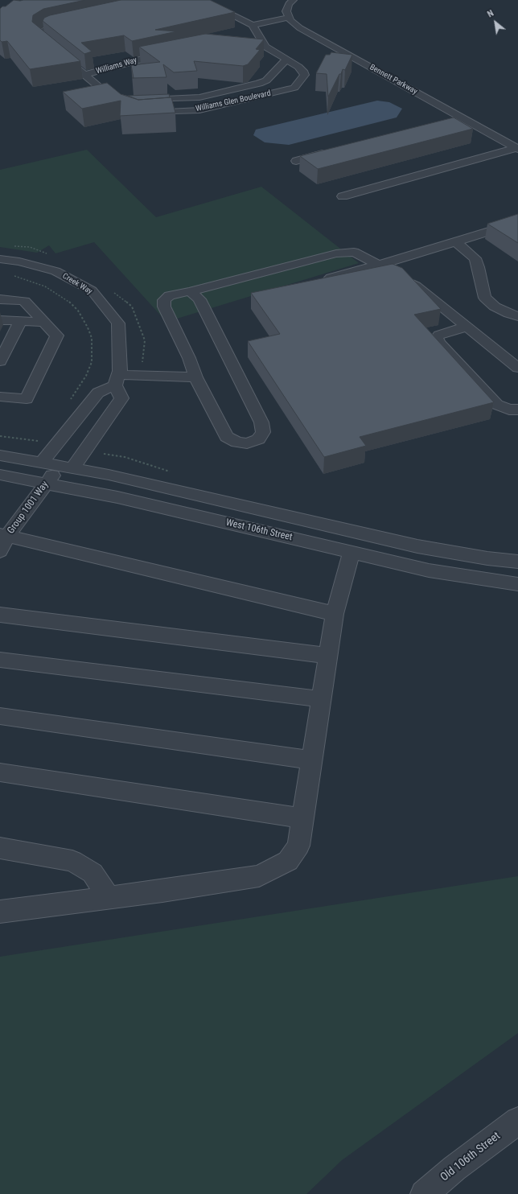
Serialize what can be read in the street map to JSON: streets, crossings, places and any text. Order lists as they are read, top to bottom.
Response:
{
  "streets": {
    "street": [
      "Williams Way",
      "Bennett Parkway",
      "Williams Glen Boulevard",
      "Creek Way",
      "Group 1001 Way",
      "West 106th Street",
      "Old 106th Street"
    ]
  },
  "crossings": [
    ["Creek Way", "Group 1001 Way"],
    ["Creek Way", "West 106th Street"],
    ["Group 1001 Way", "West 106th Street"]
  ],
  "north": "top left"
}
